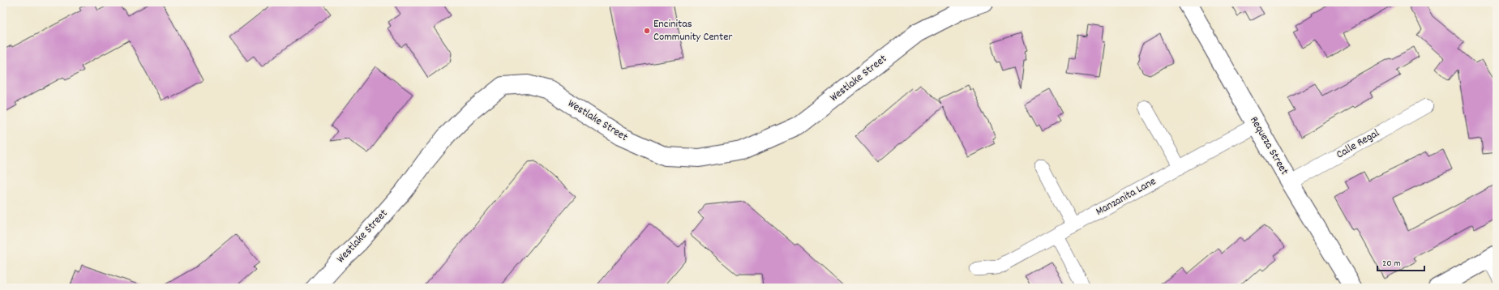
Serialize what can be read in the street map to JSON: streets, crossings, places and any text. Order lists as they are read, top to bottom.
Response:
{
  "streets": {
    "street": [
      "Westlake Street",
      "Calle Regal",
      "Requeza Street",
      "Manzanita Lane"
    ]
  },
  "crossings": [
    ["Calle Regal", "Requeza Street"],
    ["Requeza Street", "Manzanita Lane"]
  ],
  "places": ["Encinitas Community Center"],
  "scale_bar": "20 m"
}
